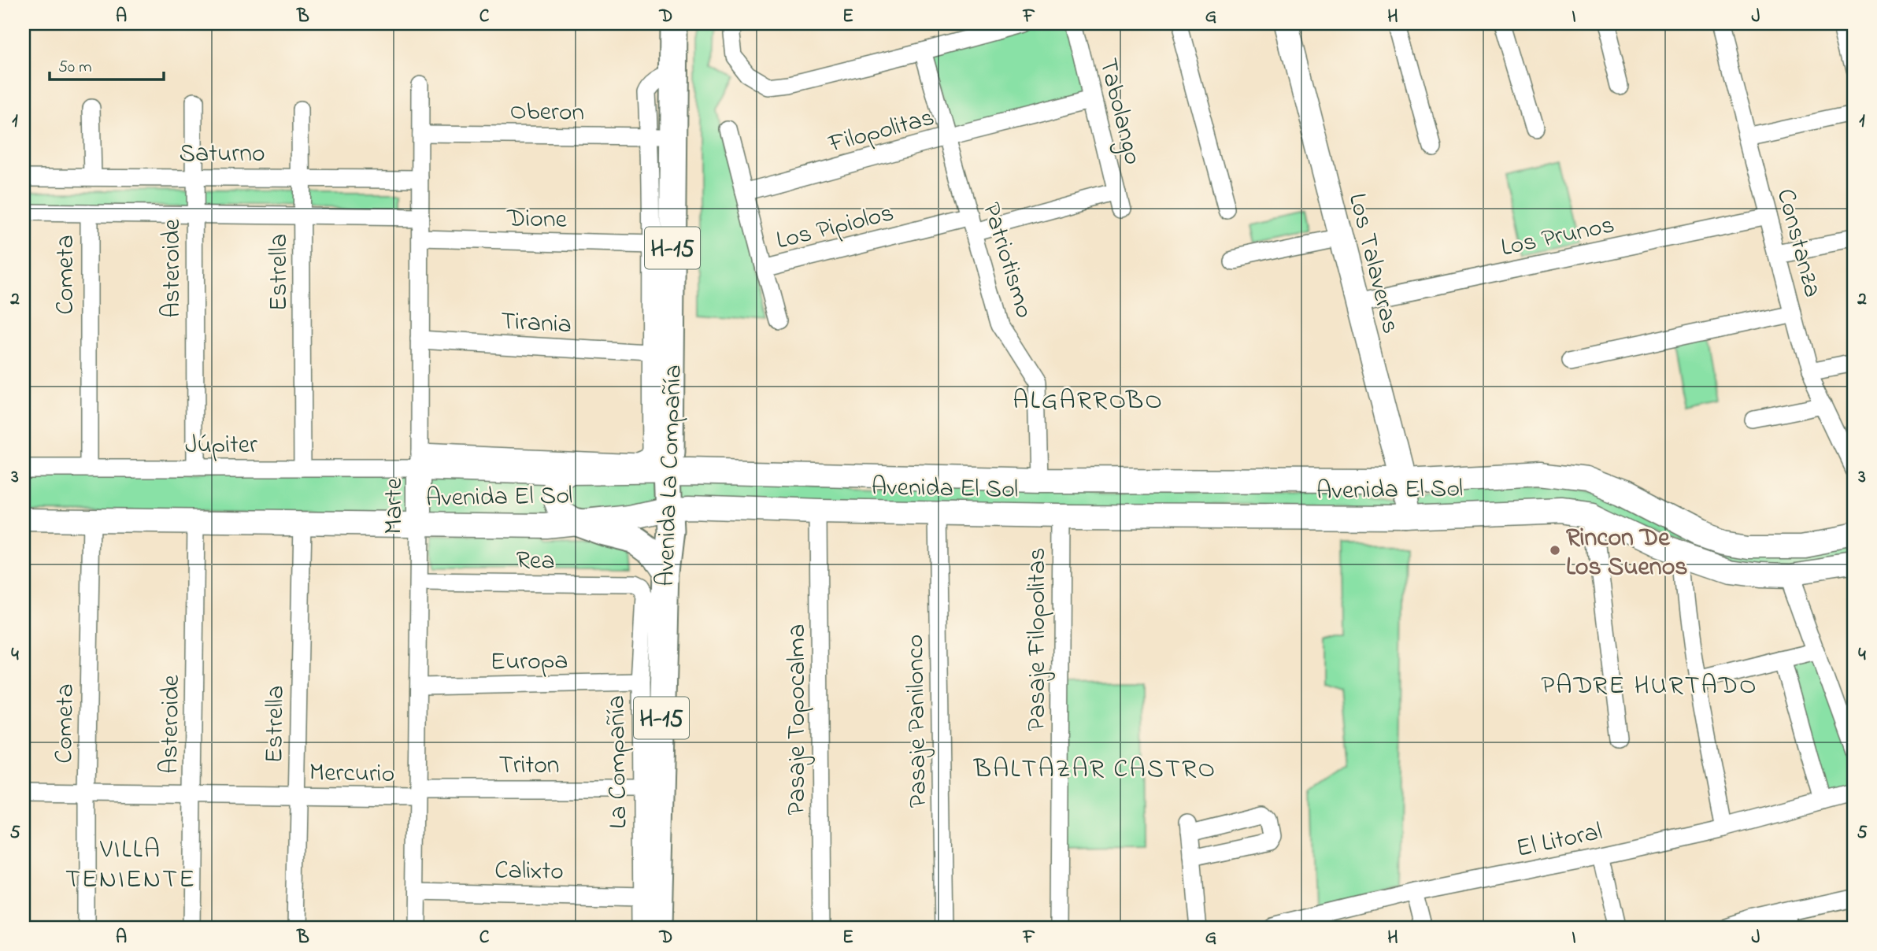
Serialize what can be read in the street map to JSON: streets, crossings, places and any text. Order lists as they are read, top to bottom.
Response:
{
  "streets": {
    "main road": [
      "H-15",
      "Los Talaveras",
      "Avenida La Compañía",
      "Avenida El Sol",
      "Marte"
    ],
    "street": [
      "Oberon",
      "Tabolango",
      "Filopolitas",
      "Saturno",
      "Dione",
      "Los Pipiolos",
      "Los Prunos",
      "Constanza",
      "Patriotismo",
      "Asteroide",
      "Estrella",
      "Cometa",
      "Tirania",
      "Júpiter",
      "Rea",
      "Pasaje Filopolitas",
      "Europa",
      "Pasaje Topocalma",
      "Pasaje Panilonco",
      "La Compañía",
      "Triton",
      "Mercurio",
      "El Litoral",
      "Calixto"
    ]
  },
  "crossings": [
    ["Oberon", "Júpiter"],
    ["Oberon", "Avenida La Compañía"],
    ["Oberon", "Marte"],
    ["Tabolango", "Filopolitas"],
    ["Tabolango", "Los Pipiolos"],
    ["Filopolitas", "Patriotismo"],
    ["Saturno", "Asteroide"],
    ["Saturno", "Estrella"],
    ["Saturno", "Marte"],
    ["Dione", "Júpiter"],
    ["Dione", "Marte"],
    ["Los Pipiolos", "Patriotismo"],
    ["Los Prunos", "Constanza"],
    ["Los Prunos", "Los Talaveras"],
    ["Patriotismo", "Avenida El Sol"],
    ["Los Talaveras", "Avenida El Sol"],
    ["Asteroide", "Júpiter"],
    ["Asteroide", "Avenida El Sol"],
    ["Asteroide", "Mercurio"],
    ["Estrella", "Júpiter"],
    ["Estrella", "Avenida El Sol"],
    ["Estrella", "Mercurio"],
    ["Cometa", "Júpiter"],
    ["Cometa", "Avenida El Sol"],
    ["Cometa", "Mercurio"],
    ["Tirania", "Júpiter"],
    ["Tirania", "Marte"],
    ["Júpiter", "Avenida La Compañía"],
    ["Júpiter", "Avenida El Sol"],
    ["Júpiter", "Marte"],
    ["Avenida La Compañía", "Avenida El Sol"],
    ["Avenida El Sol", "Marte"],
    ["Avenida El Sol", "Pasaje Filopolitas"],
    ["Avenida El Sol", "Pasaje Topocalma"],
    ["Avenida El Sol", "Pasaje Panilonco"],
    ["Marte", "Rea"],
    ["Marte", "Europa"],
    ["Marte", "Triton"],
    ["Marte", "Mercurio"],
    ["Marte", "Calixto"],
    ["Rea", "La Compañía"],
    ["Europa", "La Compañía"],
    ["La Compañía", "Triton"],
    ["La Compañía", "Calixto"],
    ["Triton", "Mercurio"]
  ],
  "districts": [
    "ALGARROBO",
    "PADRE HURTADO",
    "BALTAZAR CASTRO",
    "VILLA TENIENTE"
  ],
  "places": ["Rincon De Los Suenos"],
  "scale_bar": "50 m",
  "grid": {
    "columns": [
      "A",
      "B",
      "C",
      "D",
      "E",
      "F",
      "G",
      "H",
      "I",
      "J"
    ],
    "rows": [
      "1",
      "2",
      "3",
      "4",
      "5"
    ]
  }
}
